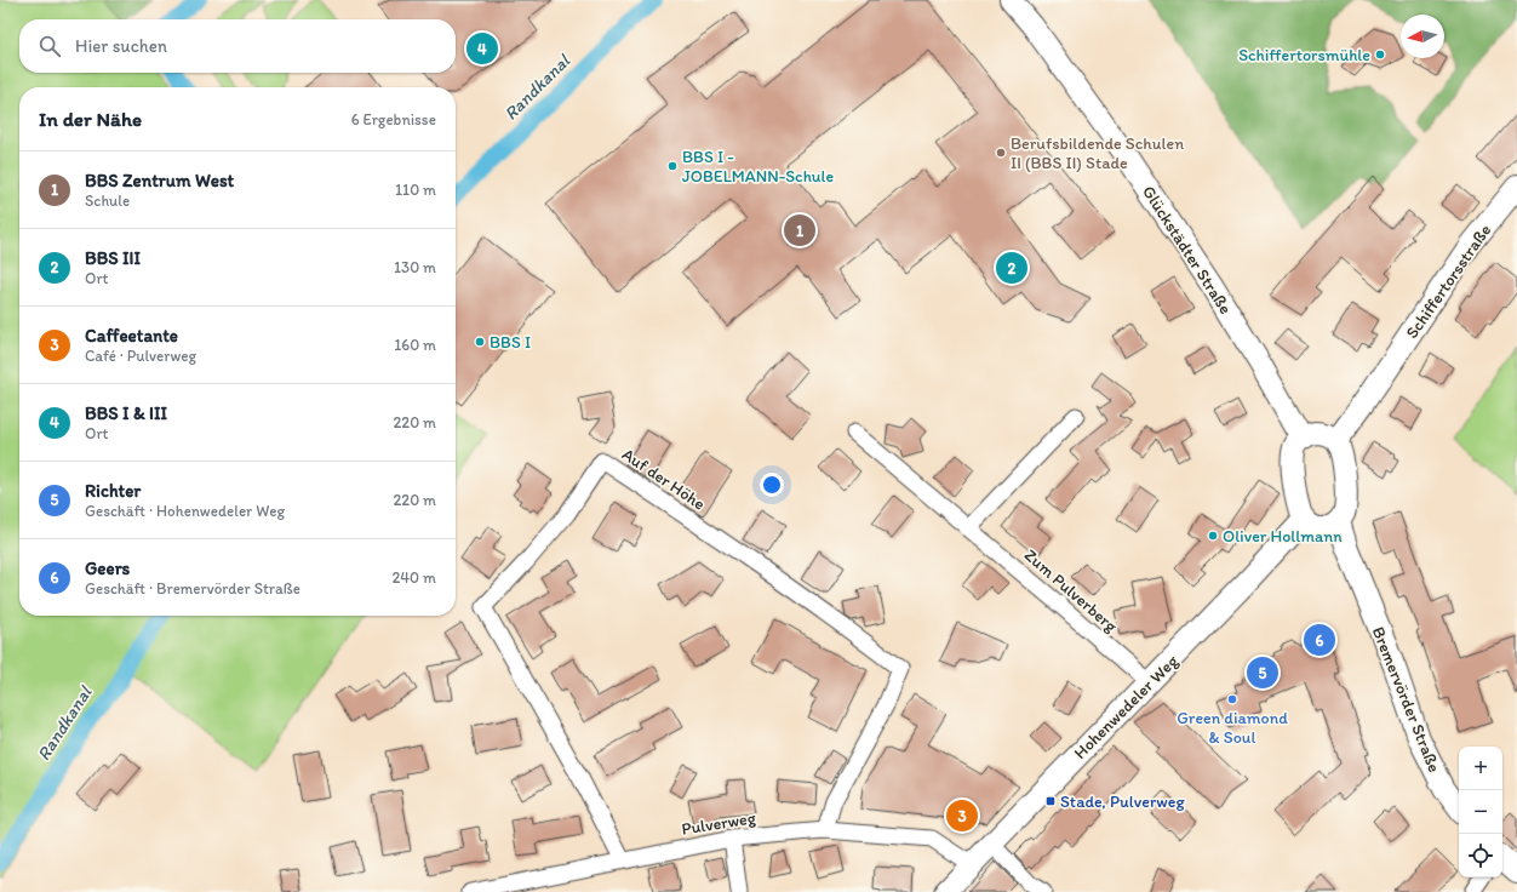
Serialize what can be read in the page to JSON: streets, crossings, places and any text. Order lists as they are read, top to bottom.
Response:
{
  "streets": {
    "main road": [
      "Glückstädter Straße",
      "Schiffertorsstraße",
      "Bremervörder Straße",
      "Hohenwedeler Weg"
    ],
    "street": ["Auf der Höhe", "Zum Pulverberg", "Pulverweg"]
  },
  "crossings": [
    ["Glückstädter Straße", "Schiffertorsstraße"],
    ["Glückstädter Straße", "Bremervörder Straße"],
    ["Schiffertorsstraße", "Bremervörder Straße"],
    ["Auf der Höhe", "Pulverweg"],
    ["Zum Pulverberg", "Hohenwedeler Weg"],
    ["Bremervörder Straße", "Hohenwedeler Weg"],
    ["Hohenwedeler Weg", "Pulverweg"]
  ],
  "water": ["Randkanal"],
  "places": {
    "other": [
      "Schiffertorsmühle",
      "Berufsbildende Schulen II (BBS II) Stade",
      "BBS I - JOBELMANN-Schule",
      "BBS I",
      "Oliver Hollmann",
      "Green diamond & Soul"
    ],
    "transit": ["Stade, Pulverweg"]
  },
  "north": "left",
  "page": {
    "search": "Hier suchen",
    "pins": [
      "4",
      "1",
      "2",
      "6",
      "5",
      "3"
    ],
    "heading": ["In der Nähe", "6 Ergebnisse"],
    "list": [
      {
        "mark": "1",
        "name": "BBS Zentrum West",
        "note": "Schule",
        "value": "110 m"
      },
      {
        "mark": "2",
        "name": "BBS III",
        "note": "Ort",
        "value": "130 m"
      },
      {
        "mark": "3",
        "name": "Caffeetante",
        "note": "Café · Pulverweg",
        "value": "160 m"
      },
      {
        "mark": "4",
        "name": "BBS I & III",
        "note": "Ort",
        "value": "220 m"
      },
      {
        "mark": "5",
        "name": "Richter",
        "note": "Geschäft · Hohenwedeler Weg",
        "value": "220 m"
      },
      {
        "mark": "6",
        "name": "Geers",
        "note": "Geschäft · Bremervörder Straße",
        "value": "240 m"
      }
    ],
    "map_buttons": ["+", "−"]
  }
}
